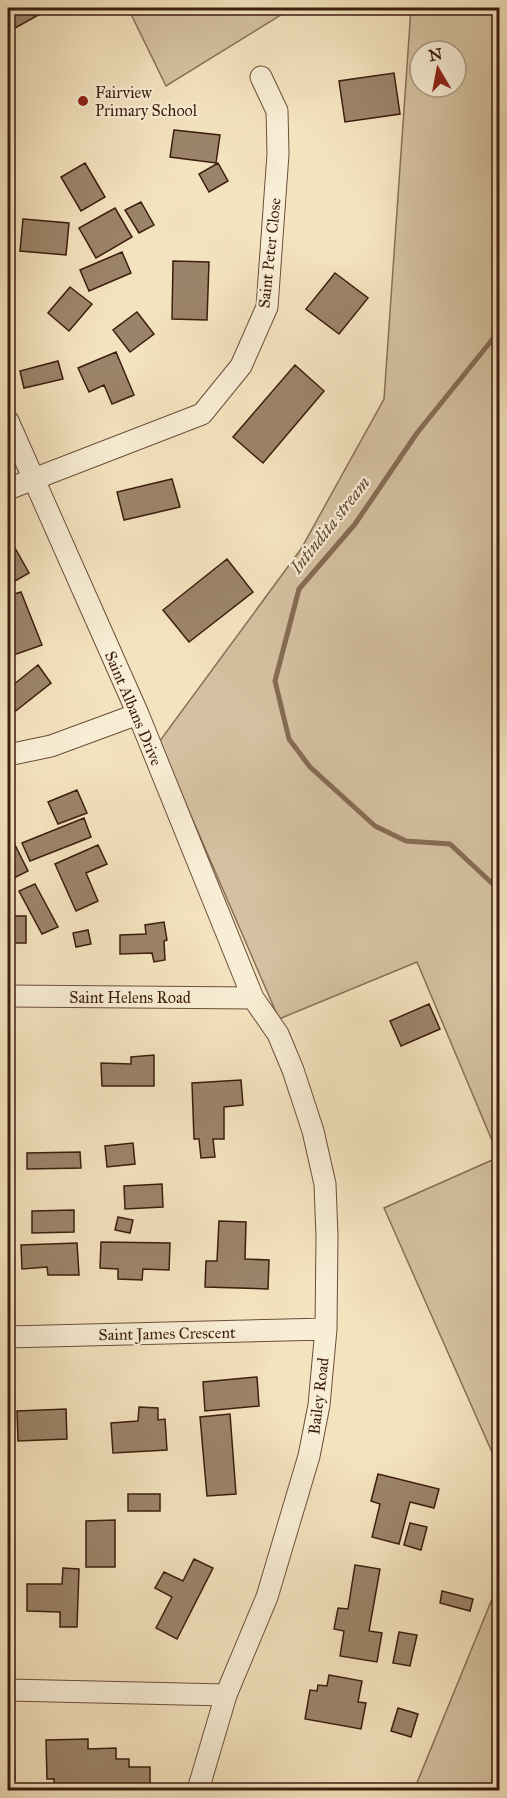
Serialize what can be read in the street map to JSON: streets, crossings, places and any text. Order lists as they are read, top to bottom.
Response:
{
  "streets": {
    "street": [
      "Saint Peter Close",
      "Saint Albans Drive",
      "Saint Helens Road",
      "Saint James Crescent",
      "Bailey Road"
    ]
  },
  "crossings": [
    ["Saint Peter Close", "Saint Albans Drive"],
    ["Saint Albans Drive", "Saint Helens Road"],
    ["Saint Albans Drive", "Bailey Road"],
    ["Saint Helens Road", "Bailey Road"],
    ["Saint James Crescent", "Bailey Road"]
  ],
  "water": ["Intindita stream"],
  "places": ["Fairview Primary School"],
  "north": "top"
}
